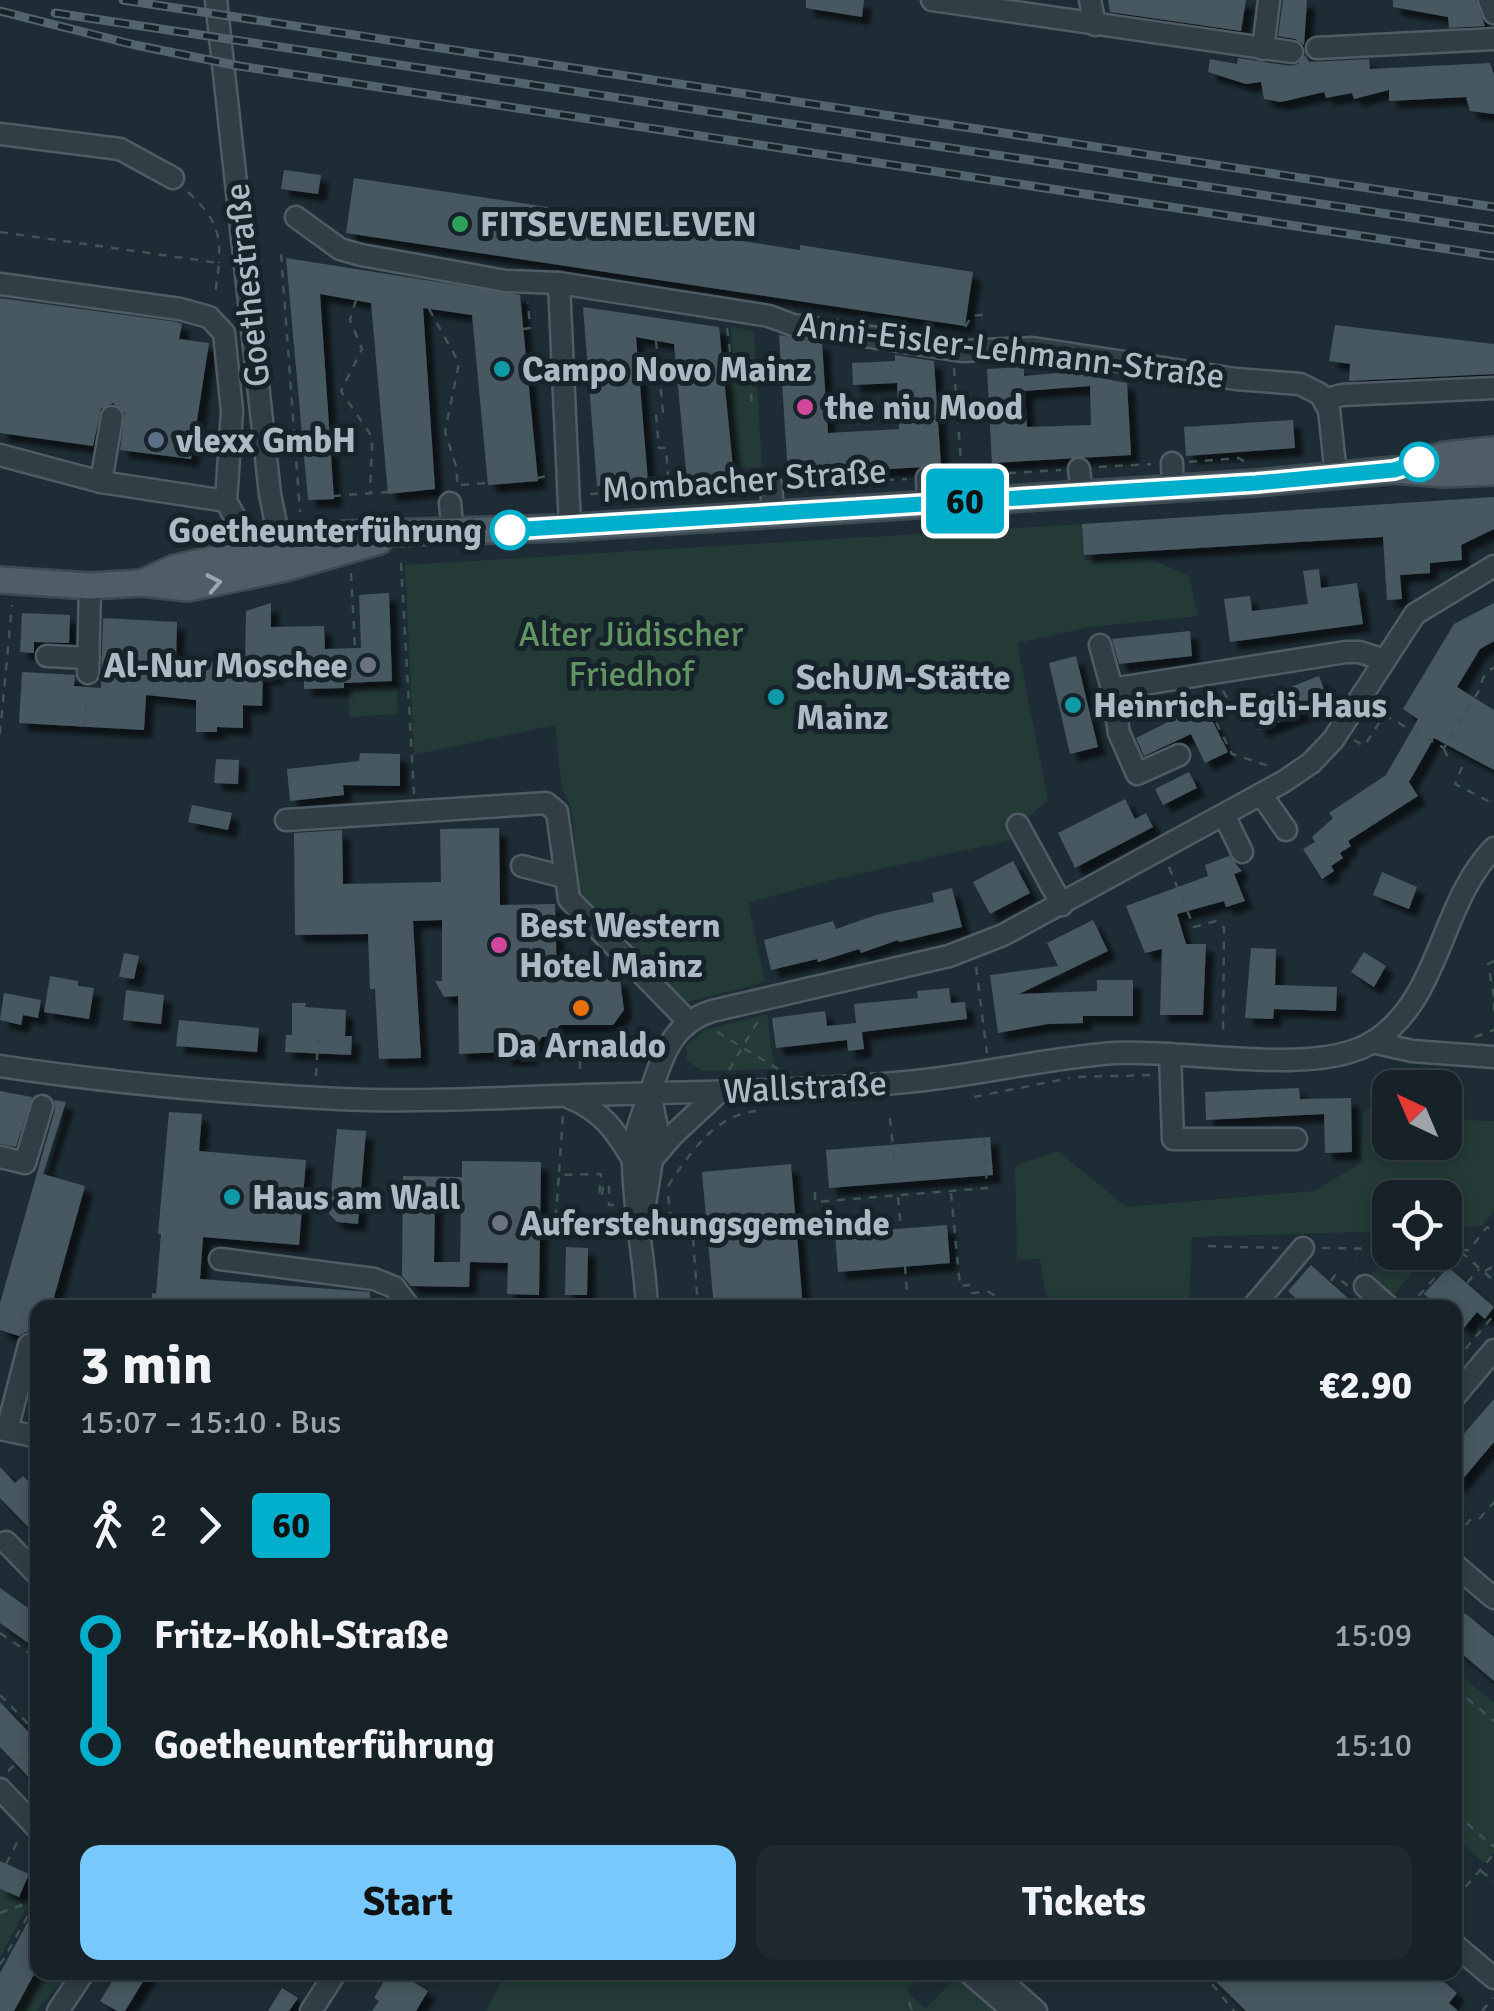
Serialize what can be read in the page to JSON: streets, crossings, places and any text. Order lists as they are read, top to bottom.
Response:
{
  "streets": {
    "main road": ["Mombacher Straße"],
    "street": ["Goethestraße", "Anni-Eisler-Lehmann-Straße", "Wallstraße"]
  },
  "crossings": [
    ["Goethestraße", "Mombacher Straße"]
  ],
  "parks": ["Alter Jüdischer Friedhof"],
  "places": [
    "FITSEVENELEVEN",
    "Campo Novo Mainz",
    "the niu Mood",
    "vlexx GmbH",
    "Goetheunterführung",
    "Al-Nur Moschee",
    "SchUM-Stätte Mainz",
    "Heinrich-Egli-Haus",
    "Best Western Hotel Mainz",
    "Da Arnaldo",
    "Haus am Wall",
    "Auferstehungsgemeinde"
  ],
  "lines": ["bus line 60"],
  "north": "top left",
  "page": {
    "on_map": "60",
    "heading": ["3 min", "15:07 – 15:10 · Bus", "€2.90"],
    "legs": ["2", "60"],
    "list": [
      {
        "name": "Fritz-Kohl-Straße",
        "value": "15:09"
      },
      {
        "name": "Goetheunterführung",
        "value": "15:10"
      }
    ],
    "buttons": ["Start", "Tickets"]
  }
}
